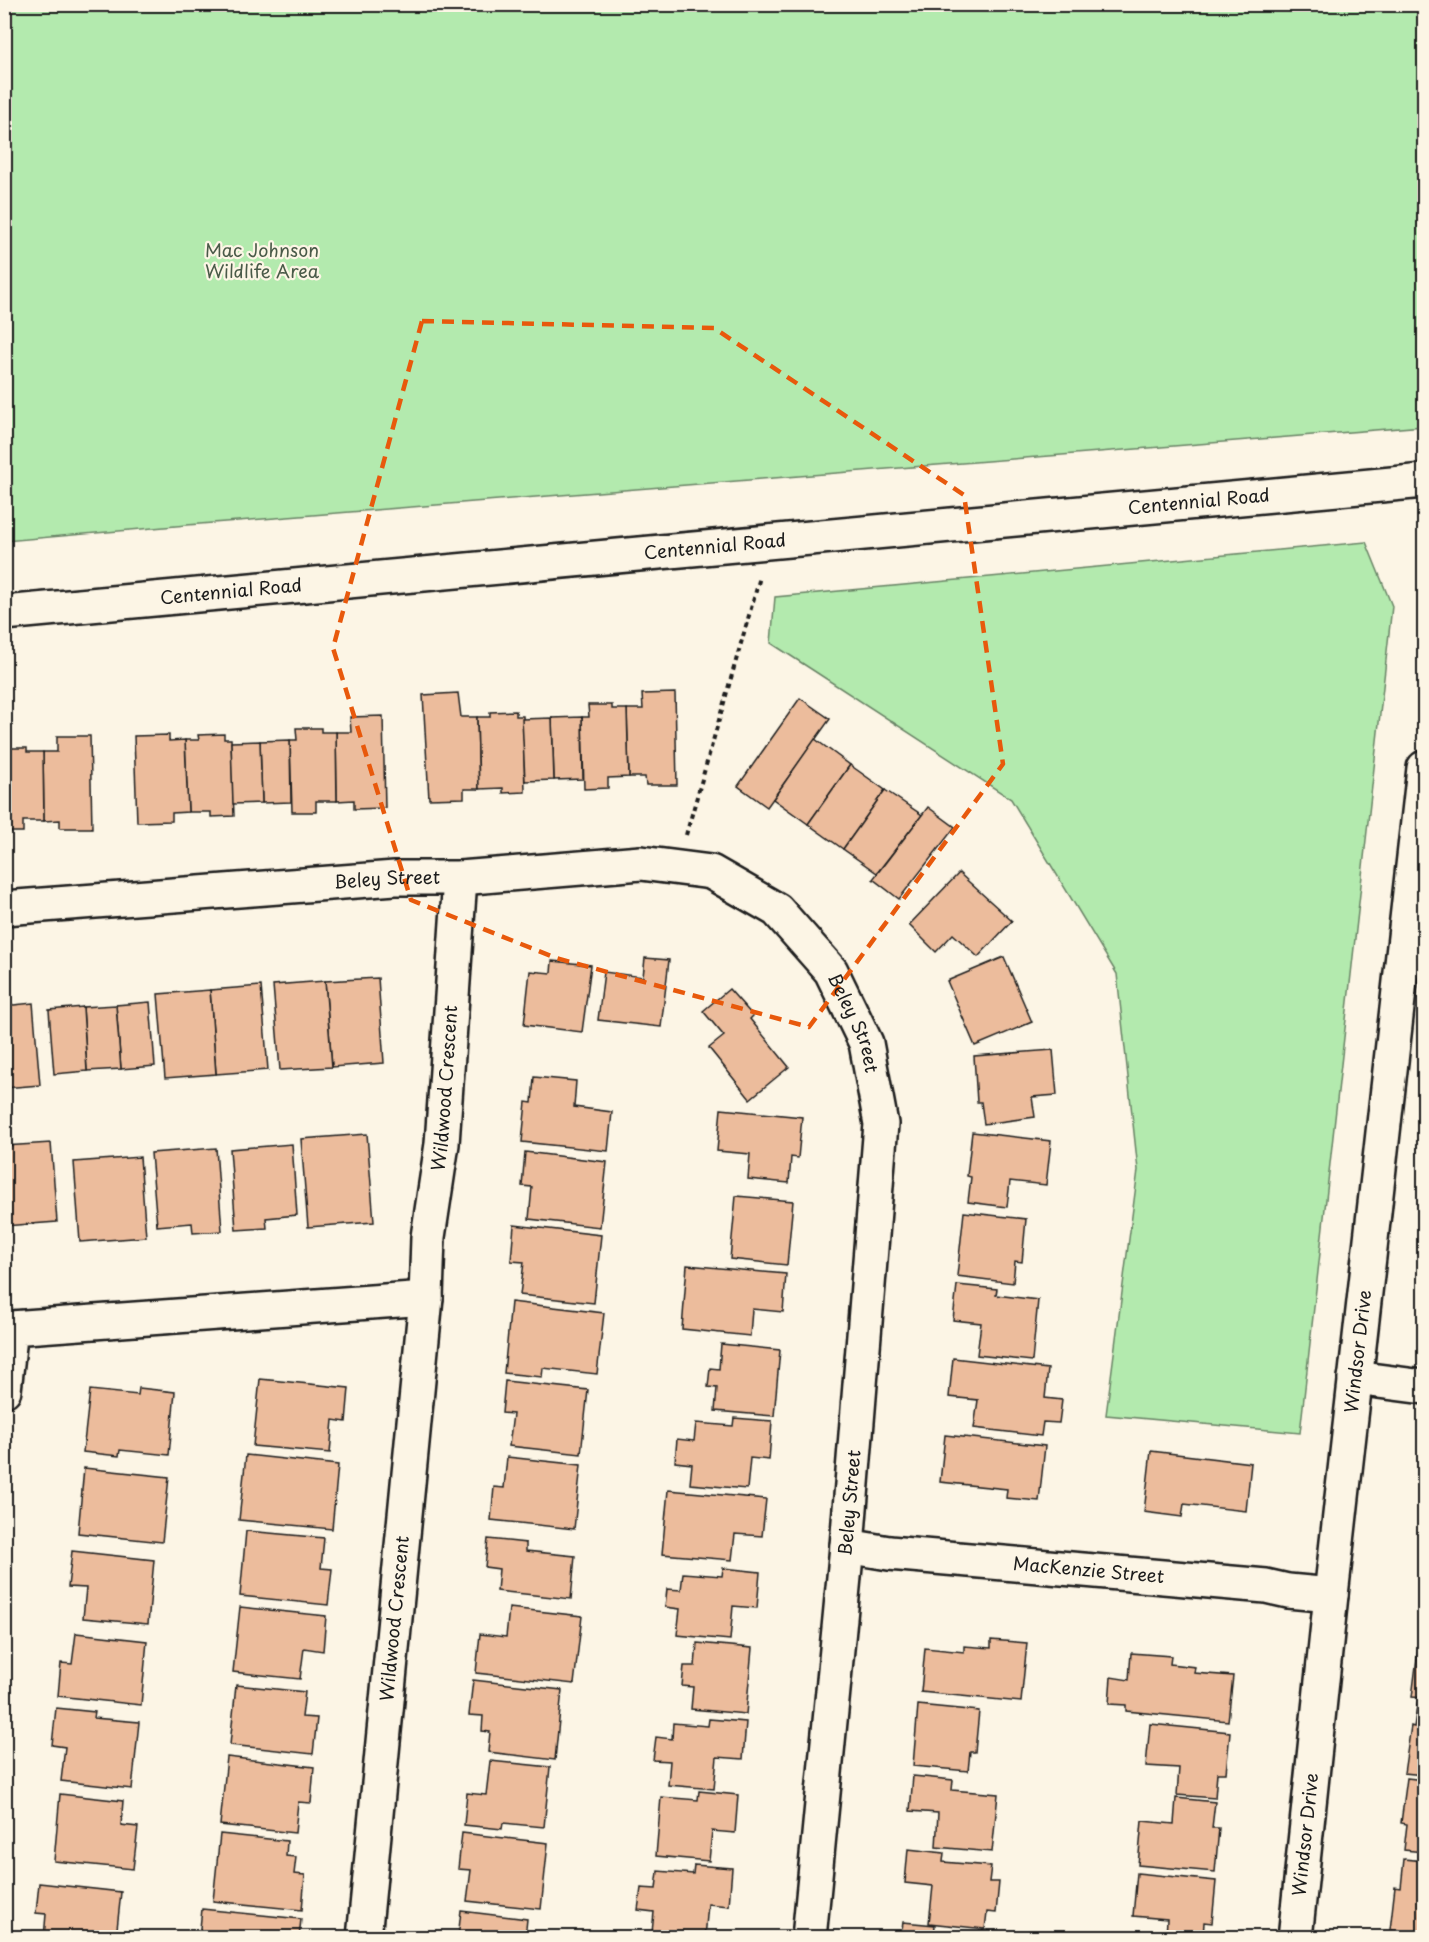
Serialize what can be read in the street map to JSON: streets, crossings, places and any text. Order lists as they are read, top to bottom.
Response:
{
  "streets": {
    "street": [
      "Centennial Road",
      "Beley Street",
      "Wildwood Crescent",
      "Windsor Drive",
      "MacKenzie Street"
    ]
  },
  "crossings": [
    ["Beley Street", "Wildwood Crescent"],
    ["Beley Street", "MacKenzie Street"],
    ["Windsor Drive", "MacKenzie Street"]
  ],
  "parks": ["Mac Johnson Wildlife Area"]
}
